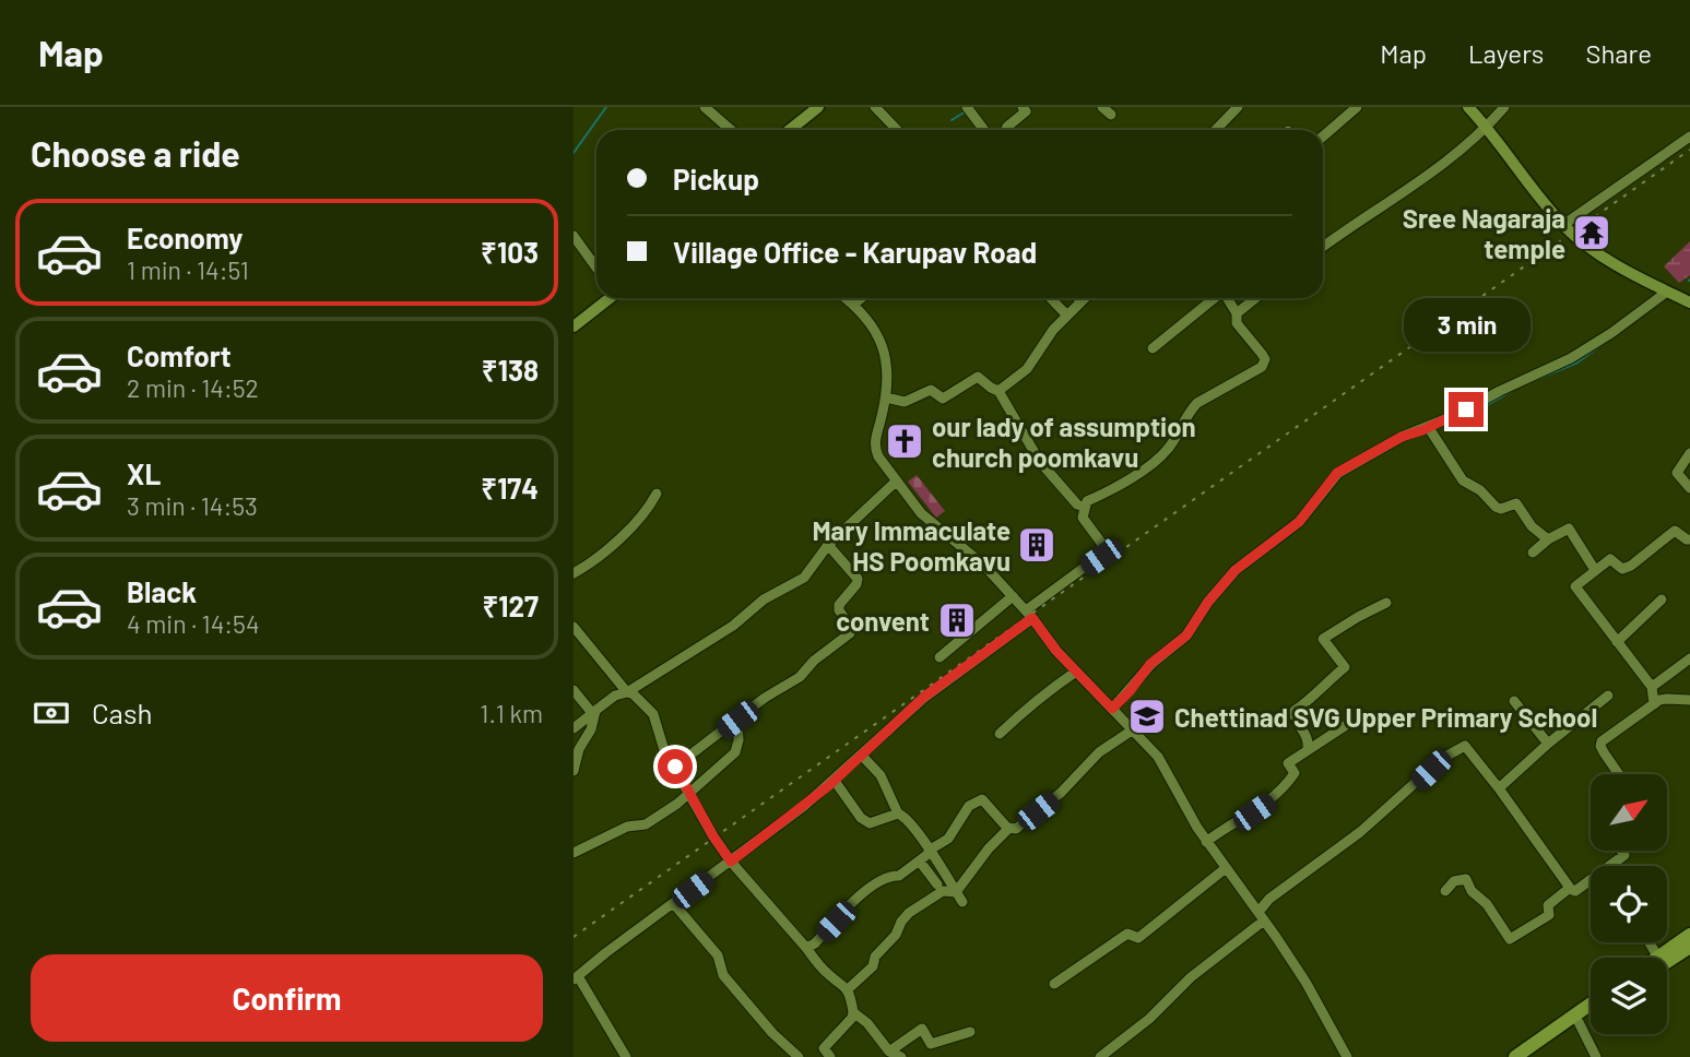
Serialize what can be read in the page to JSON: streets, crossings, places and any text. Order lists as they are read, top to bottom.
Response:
{
  "places": {
    "temple": ["Sree Nagaraja temple"],
    "church": ["our lady of assumption church poomkavu"],
    "building": ["Mary Immaculate HS Poomkavu", "convent"],
    "school or university": ["Chettinad SVG Upper Primary School"]
  },
  "north": "top right",
  "page": {
    "header": "Map",
    "nav": ["Map", "Layers", "Share"],
    "heading": "Choose a ride",
    "banner": ["Pickup", "Village Office - Karupav Road"],
    "list": [
      {
        "name": "Economy",
        "note": "1 min · 14:51",
        "value": "₹103"
      },
      {
        "name": "Comfort",
        "note": "2 min · 14:52",
        "value": "₹138"
      },
      {
        "name": "XL",
        "note": "3 min · 14:53",
        "value": "₹174"
      },
      {
        "name": "Black",
        "note": "4 min · 14:54",
        "value": "₹127"
      }
    ],
    "bubble": "3 min",
    "pay": ["Cash", "1.1 km"],
    "buttons": "Confirm"
  }
}
